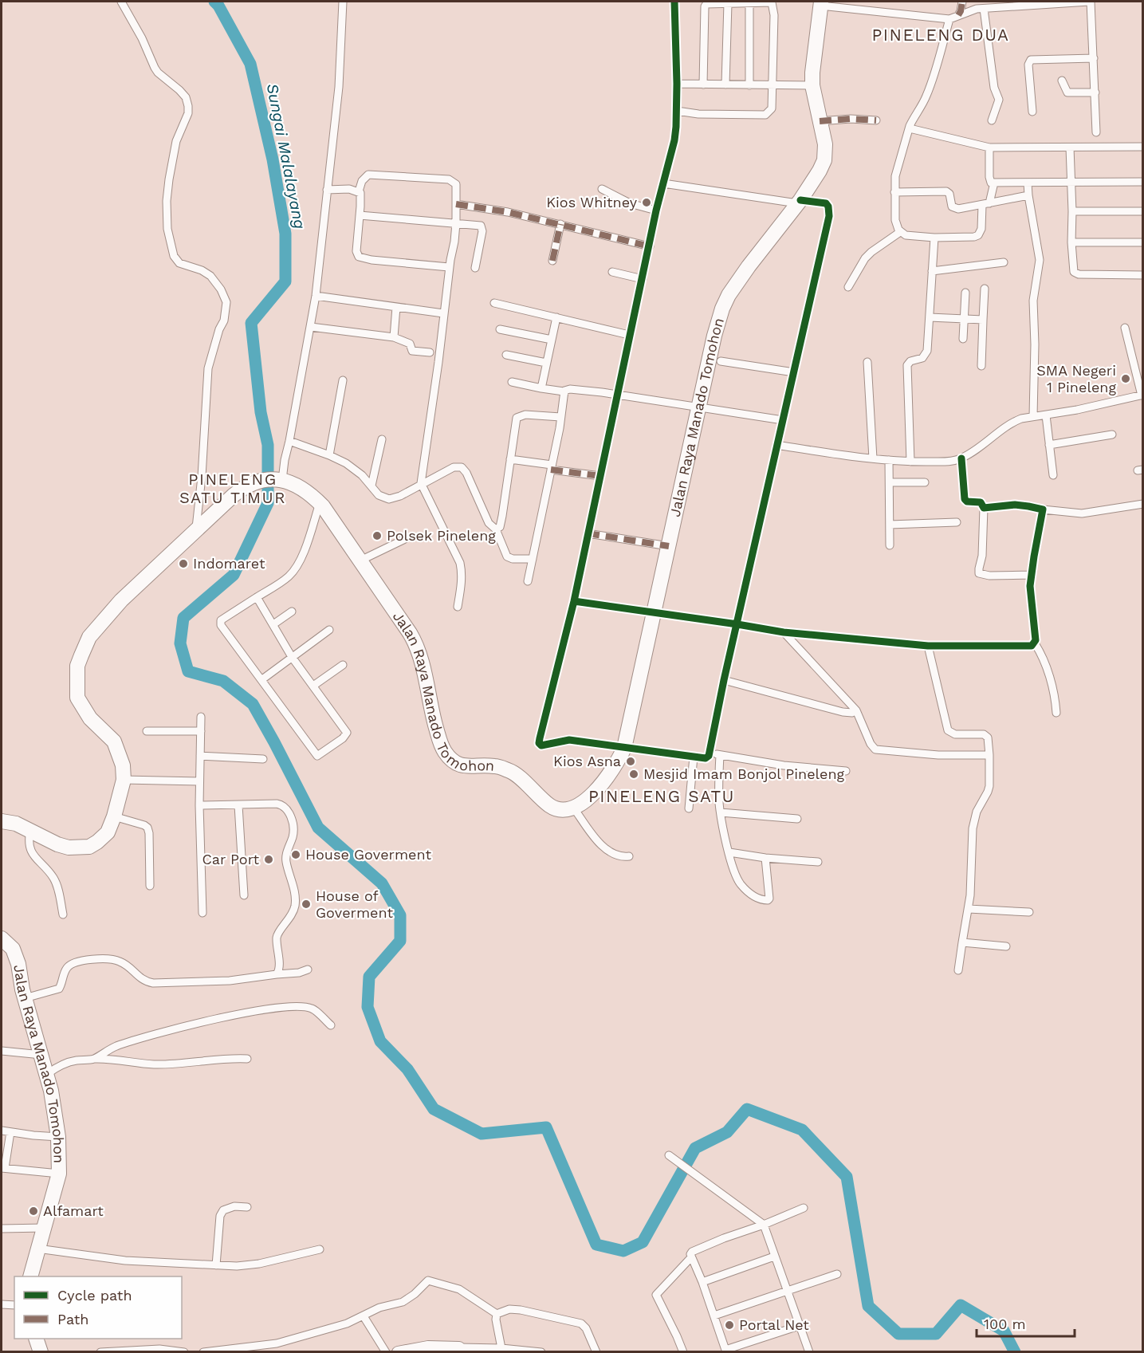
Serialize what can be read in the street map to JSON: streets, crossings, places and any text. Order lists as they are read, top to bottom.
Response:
{
  "streets": {
    "highway": ["Jalan Raya Manado Tomohon"]
  },
  "districts": ["PINELENG DUA", "PINELENG SATU TIMUR", "PINELENG SATU"],
  "water": ["Sungai Malalayang"],
  "places": [
    "Kios Whitney",
    "SMA Negeri 1 Pineleng",
    "Polsek Pineleng",
    "Indomaret",
    "Kios Asna",
    "Mesjid Imam Bonjol Pineleng",
    "House Goverment",
    "Car Port",
    "House of Goverment",
    "Alfamart",
    "Portal Net"
  ],
  "legend": ["Cycle path", "Path"],
  "scale_bar": "100 m"
}
